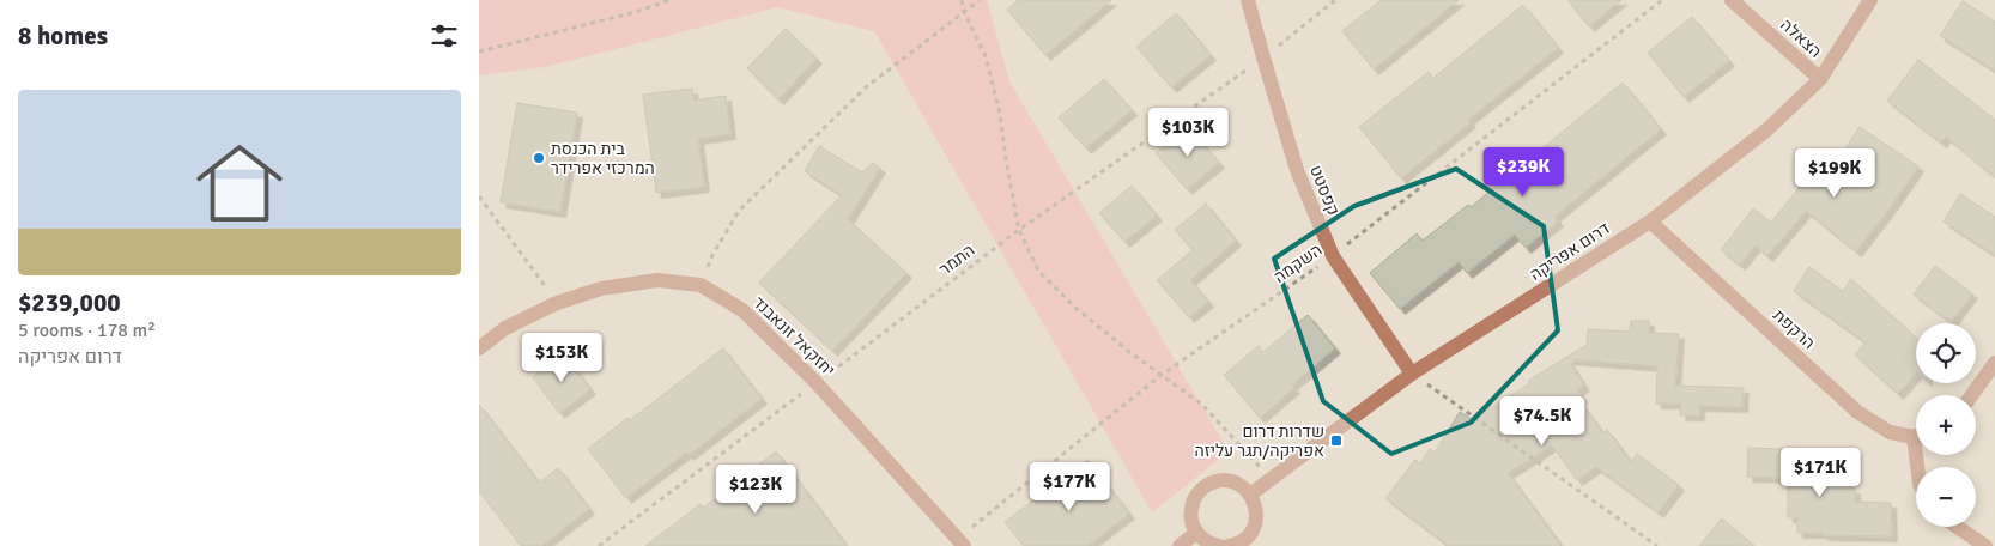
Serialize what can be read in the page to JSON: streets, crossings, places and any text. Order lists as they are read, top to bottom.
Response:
{
  "streets": {
    "street": [
      "הצאלה",
      "קפסטט",
      "דרום אפריקה",
      "הרקפת",
      "יחזקאל זונאבנד"
    ],
    "path": ["התמר", "השקמה"]
  },
  "crossings": [
    ["הצאלה", "דרום אפריקה"],
    ["קפסטט", "דרום אפריקה"],
    ["קפסטט", "התמר"],
    ["קפסטט", "השקמה"],
    ["דרום אפריקה", "הרקפת"],
    ["התמר", "יחזקאל זונאבנד"],
    ["השקמה", "יחזקאל זונאבנד"]
  ],
  "places": {
    "other": ["בית הכנסת המרכזי אפרידר"],
    "transit": ["שדרות דרום אפריקה/תגר עליזה"]
  },
  "page": {
    "heading": "8 homes",
    "list": [
      {
        "name": "$239,000",
        "note": "5 rooms · 178 m² · דרום אפריקה"
      }
    ],
    "price": [
      "$103K",
      "$239K",
      "$199K",
      "$153K",
      "$74.5K",
      "$171K",
      "$177K",
      "$123K"
    ],
    "map_buttons": ["+", "−"]
  }
}
